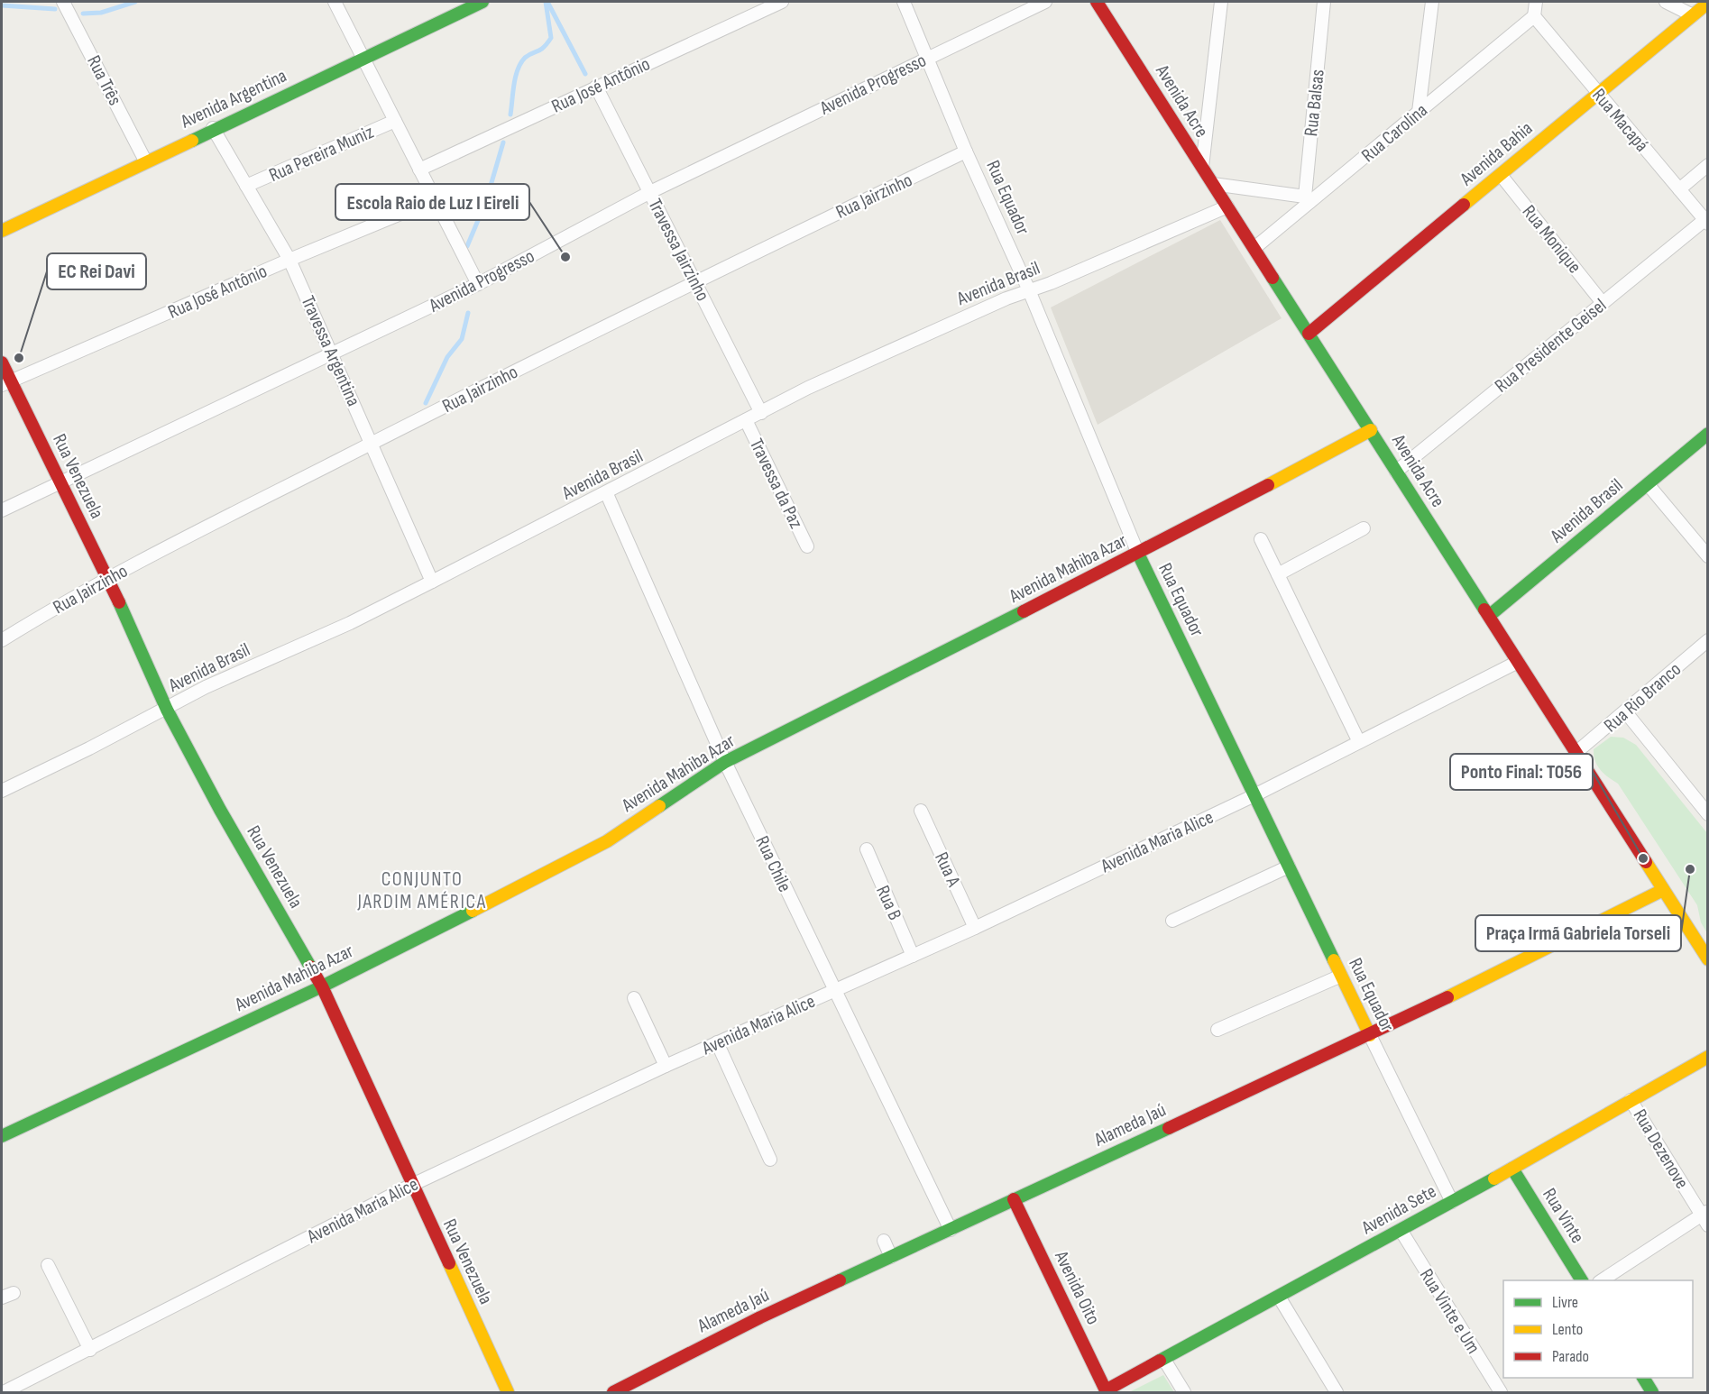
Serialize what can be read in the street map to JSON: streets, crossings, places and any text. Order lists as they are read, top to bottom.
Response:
{
  "streets": {
    "street": [
      "Rua Três",
      "Avenida Progresso",
      "Rua José Antônio",
      "Avenida Argentina",
      "Avenida Acre",
      "Rua Balsas",
      "Rua Macapá",
      "Rua Carolina",
      "Rua Pereira Muniz",
      "Avenida Bahia",
      "Rua Jairzinho",
      "Rua Equador",
      "Rua Monique",
      "Travessa Jairzinho",
      "Avenida Brasil",
      "Rua Presidente Geisel",
      "Travessa Argentina",
      "Rua Venezuela",
      "Travessa da Paz",
      "Avenida Mahiba Azar",
      "Rua Rio Branco",
      "Avenida Maria Alice",
      "Rua Chile",
      "Rua A",
      "Rua B",
      "Alameda Jaú",
      "Rua Dezenove",
      "Avenida Sete",
      "Rua Vinte",
      "Avenida Oito",
      "Rua Vinte e Um"
    ]
  },
  "crossings": [
    ["Rua Três", "Avenida Argentina"],
    ["Avenida Progresso", "Rua Equador"],
    ["Avenida Progresso", "Travessa Jairzinho"],
    ["Avenida Progresso", "Travessa Argentina"],
    ["Avenida Progresso", "Rua Venezuela"],
    ["Rua José Antônio", "Travessa Jairzinho"],
    ["Rua José Antônio", "Travessa Argentina"],
    ["Rua José Antônio", "Rua Venezuela"],
    ["Avenida Argentina", "Travessa Argentina"],
    ["Avenida Acre", "Rua Carolina"],
    ["Avenida Acre", "Avenida Bahia"],
    ["Avenida Acre", "Avenida Brasil"],
    ["Avenida Acre", "Rua Presidente Geisel"],
    ["Avenida Acre", "Avenida Mahiba Azar"],
    ["Avenida Acre", "Rua Rio Branco"],
    ["Avenida Acre", "Avenida Maria Alice"],
    ["Avenida Acre", "Alameda Jaú"],
    ["Rua Balsas", "Rua Carolina"],
    ["Rua Macapá", "Rua Carolina"],
    ["Rua Macapá", "Avenida Bahia"],
    ["Rua Macapá", "Rua Presidente Geisel"],
    ["Rua Pereira Muniz", "Travessa Argentina"],
    ["Avenida Bahia", "Rua Monique"],
    ["Rua Jairzinho", "Rua Equador"],
    ["Rua Jairzinho", "Travessa Jairzinho"],
    ["Rua Jairzinho", "Travessa Argentina"],
    ["Rua Jairzinho", "Rua Venezuela"],
    ["Rua Equador", "Avenida Brasil"],
    ["Rua Equador", "Avenida Mahiba Azar"],
    ["Rua Equador", "Avenida Maria Alice"],
    ["Rua Equador", "Alameda Jaú"],
    ["Rua Equador", "Avenida Sete"],
    ["Rua Monique", "Rua Presidente Geisel"],
    ["Travessa Jairzinho", "Avenida Brasil"],
    ["Avenida Brasil", "Travessa Argentina"],
    ["Avenida Brasil", "Rua Venezuela"],
    ["Avenida Brasil", "Travessa da Paz"],
    ["Avenida Brasil", "Rua Chile"],
    ["Rua Venezuela", "Avenida Mahiba Azar"],
    ["Rua Venezuela", "Avenida Maria Alice"],
    ["Avenida Mahiba Azar", "Rua Chile"],
    ["Avenida Maria Alice", "Rua Chile"],
    ["Avenida Maria Alice", "Rua A"],
    ["Avenida Maria Alice", "Rua B"],
    ["Rua Chile", "Alameda Jaú"],
    ["Alameda Jaú", "Avenida Oito"],
    ["Rua Dezenove", "Avenida Sete"],
    ["Avenida Sete", "Rua Vinte"],
    ["Avenida Sete", "Avenida Oito"],
    ["Avenida Sete", "Rua Vinte e Um"]
  ],
  "districts": ["CONJUNTO JARDIM AMÉRICA"],
  "places": [
    "Escola Raio de Luz I Eireli",
    "EC Rei Davi",
    "Ponto Final: T056",
    "Praça Irmã Gabriela Torseli"
  ],
  "legend": ["Livre", "Lento", "Parado"]
}
